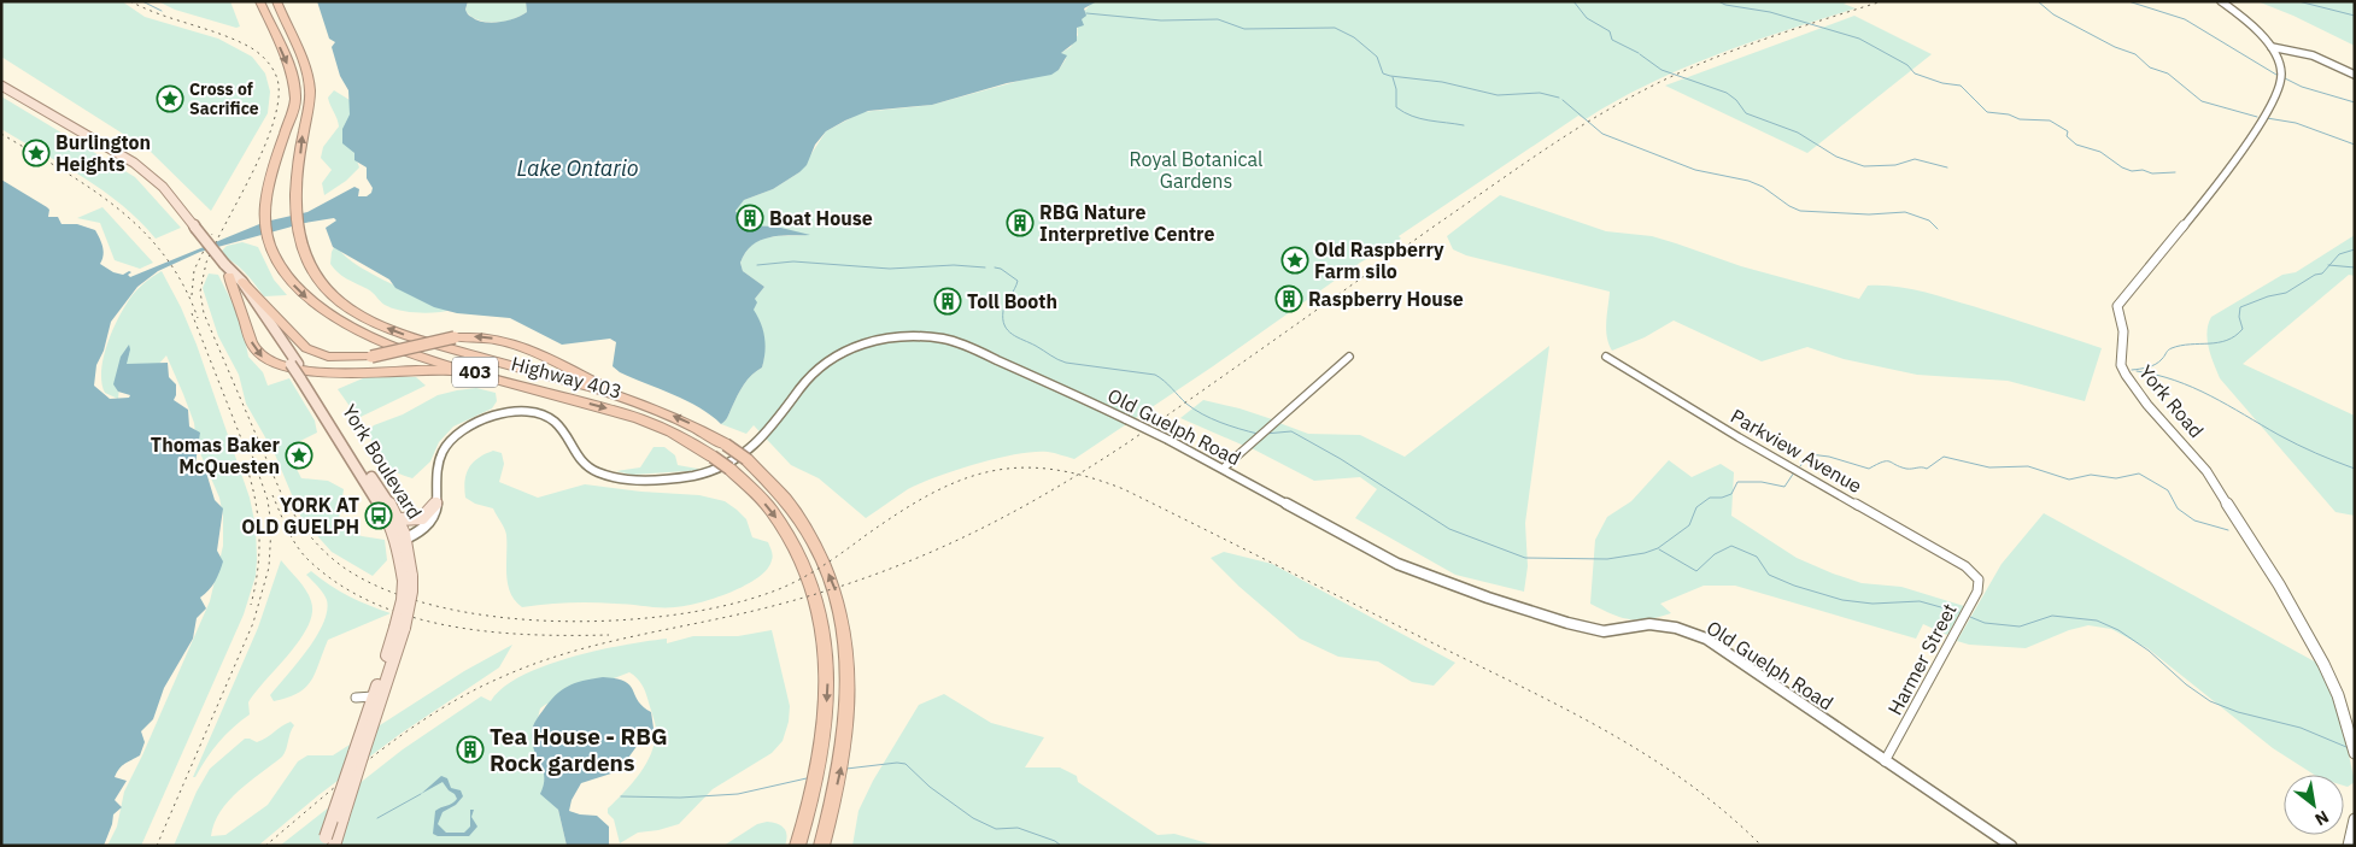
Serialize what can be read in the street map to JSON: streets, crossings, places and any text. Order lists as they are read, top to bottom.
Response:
{
  "streets": {
    "highway": ["403", "Highway 403"],
    "main road": ["York Road", "York Boulevard"],
    "street": ["Old Guelph Road", "Parkview Avenue", "Harmer Street"]
  },
  "crossings": [
    ["Old Guelph Road", "York Boulevard"],
    ["Old Guelph Road", "Harmer Street"],
    ["Parkview Avenue", "Harmer Street"]
  ],
  "water": ["Lake Ontario"],
  "parks": ["Royal Botanical Gardens"],
  "places": {
    "place": [
      "Cross of Sacrifice",
      "Burlington Heights",
      "Old Raspberry Farm silo",
      "Thomas Baker McQuesten"
    ],
    "building": [
      "Boat House",
      "RBG Nature Interpretive Centre",
      "Raspberry House",
      "Toll Booth",
      "Tea House - RBG Rock gardens"
    ],
    "bus stop": ["YORK AT OLD GUELPH"]
  },
  "north": "bottom right"
}
